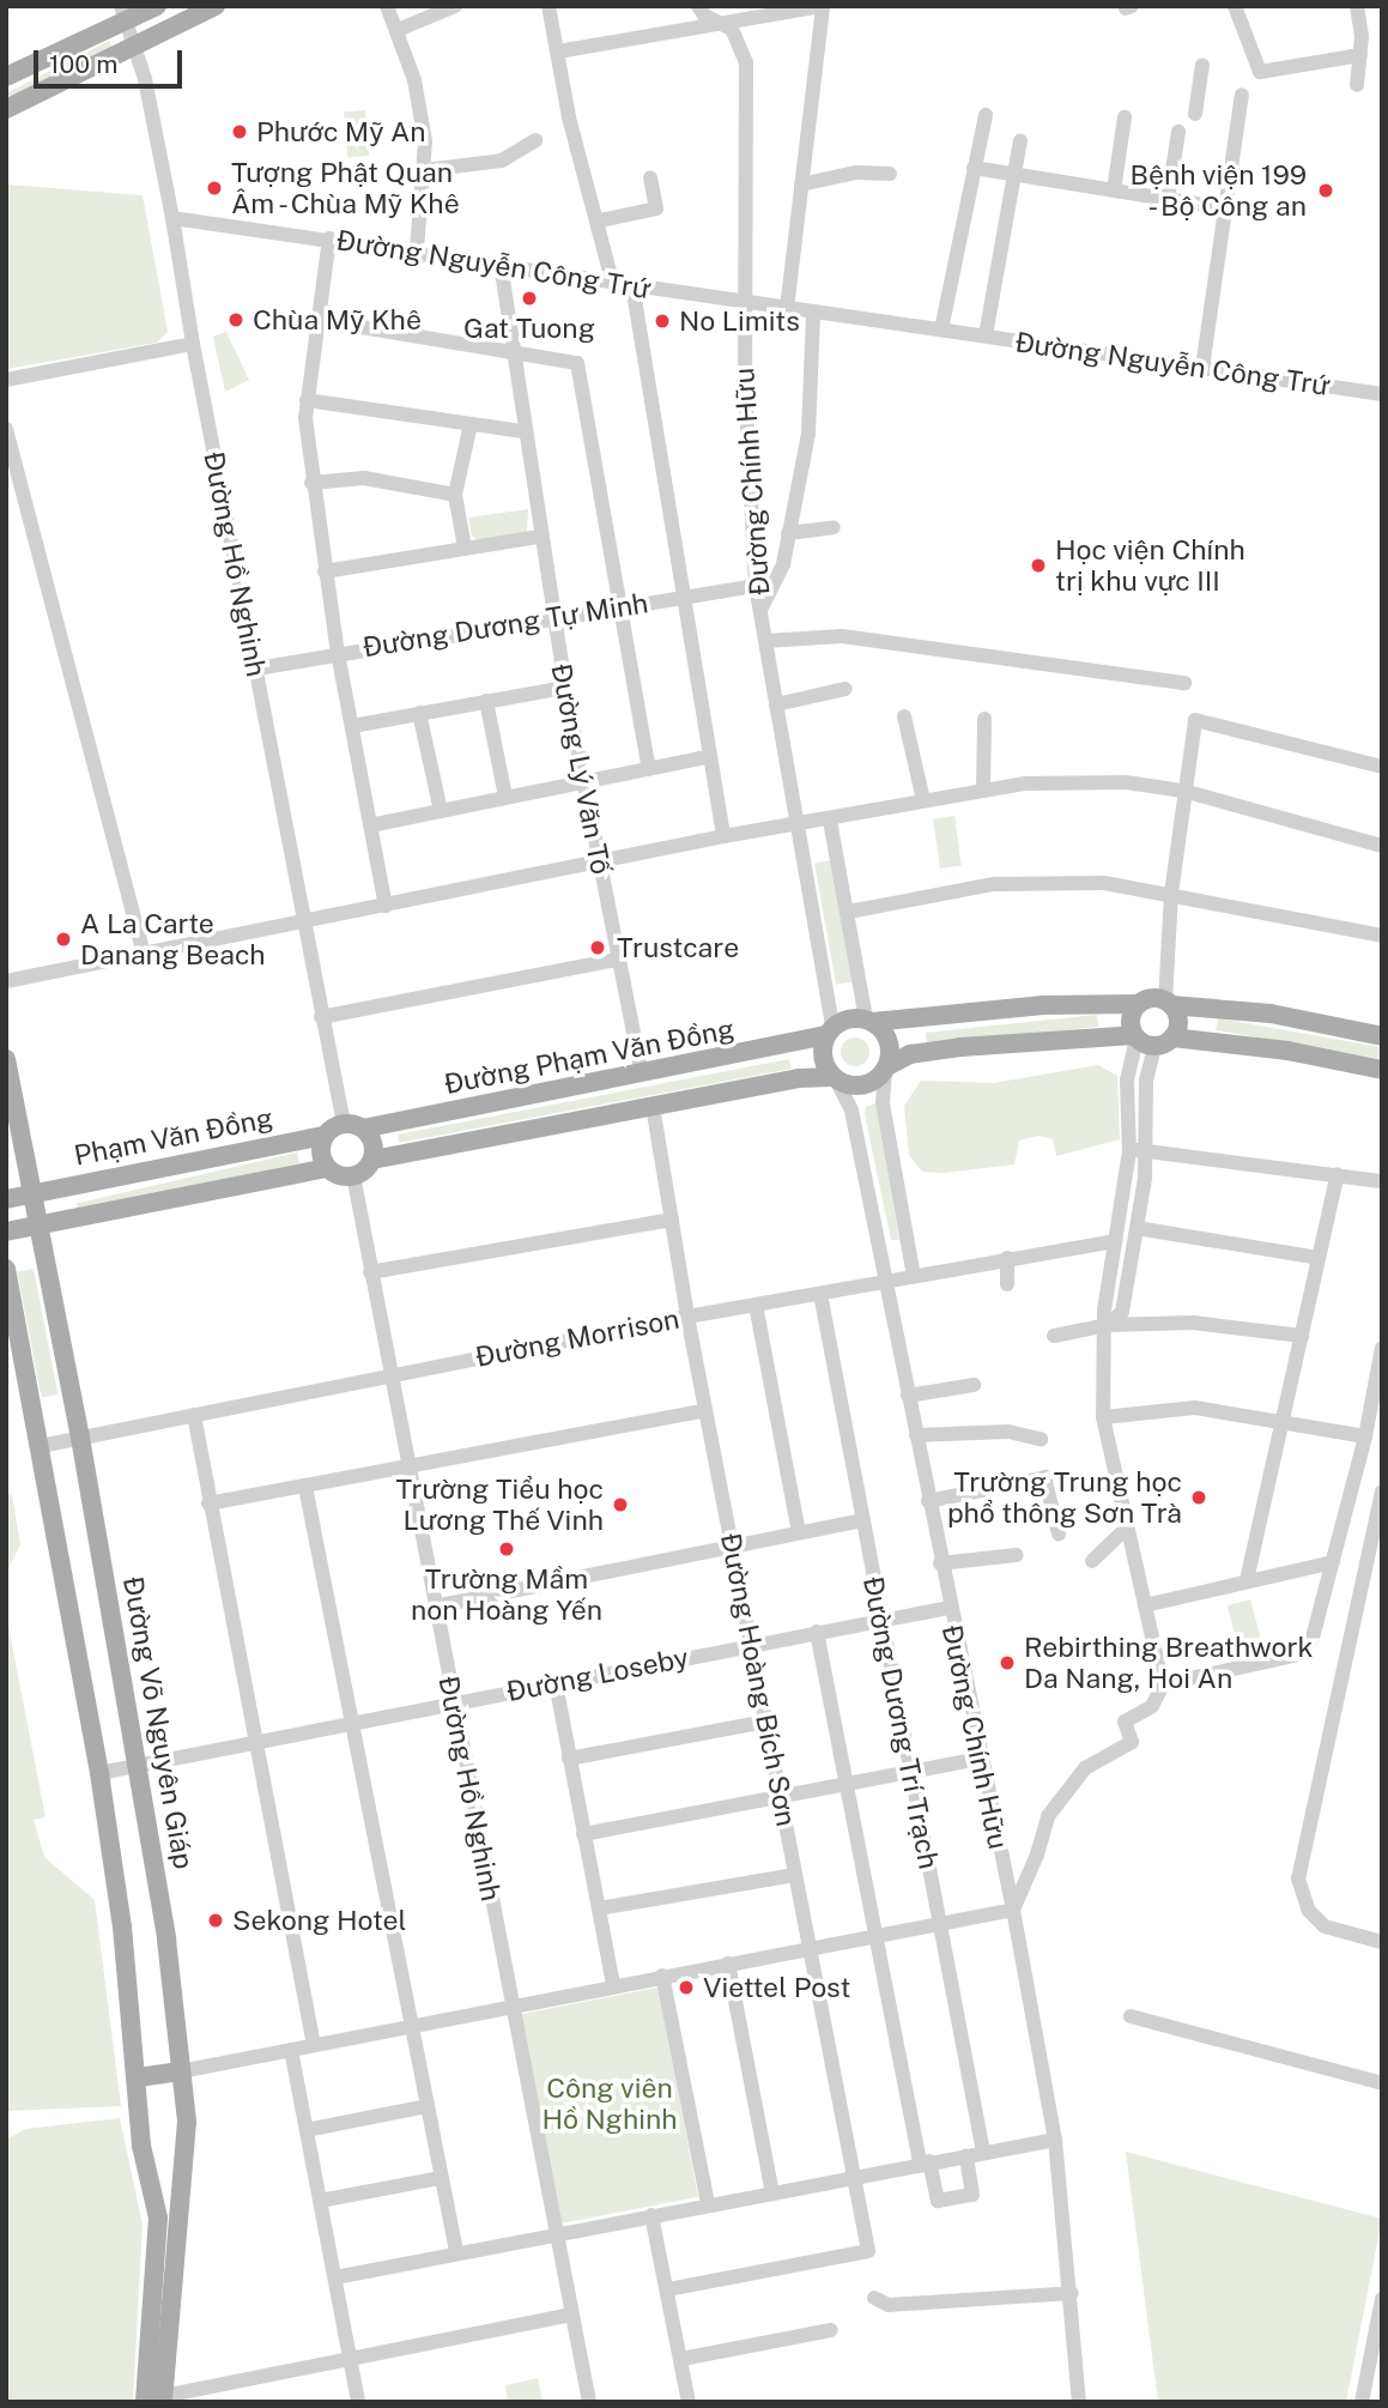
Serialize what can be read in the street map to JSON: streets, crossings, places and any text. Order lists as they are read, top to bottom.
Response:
{
  "streets": {
    "main road": ["Đường Phạm Văn Đồng", "Phạm Văn Đồng", "Đường Võ Nguyên Giáp"],
    "street": [
      "Đường Nguyễn Công Trứ",
      "Đường Chính Hữu",
      "Đường Hồ Nghinh",
      "Đường Dương Tự Minh",
      "Đường Lý Văn Tố",
      "Đường Morrison",
      "Đường Loseby",
      "Đường Hoàng Bích Sơn",
      "Đường Dương Trí Trạch"
    ]
  },
  "crossings": [
    ["Đường Nguyễn Công Trứ", "Đường Chính Hữu"],
    ["Đường Nguyễn Công Trứ", "Đường Hồ Nghinh"],
    ["Đường Nguyễn Công Trứ", "Đường Lý Văn Tố"],
    ["Đường Chính Hữu", "Đường Dương Tự Minh"],
    ["Đường Chính Hữu", "Đường Phạm Văn Đồng"],
    ["Đường Chính Hữu", "Đường Morrison"],
    ["Đường Chính Hữu", "Đường Loseby"],
    ["Đường Hồ Nghinh", "Đường Dương Tự Minh"],
    ["Đường Hồ Nghinh", "Đường Phạm Văn Đồng"],
    ["Đường Hồ Nghinh", "Phạm Văn Đồng"],
    ["Đường Hồ Nghinh", "Đường Morrison"],
    ["Đường Hồ Nghinh", "Đường Loseby"],
    ["Đường Dương Tự Minh", "Đường Lý Văn Tố"],
    ["Đường Lý Văn Tố", "Đường Phạm Văn Đồng"],
    ["Đường Phạm Văn Đồng", "Phạm Văn Đồng"],
    ["Phạm Văn Đồng", "Đường Võ Nguyên Giáp"],
    ["Đường Morrison", "Đường Hoàng Bích Sơn"],
    ["Đường Morrison", "Đường Võ Nguyên Giáp"],
    ["Đường Morrison", "Đường Dương Trí Trạch"],
    ["Đường Loseby", "Đường Hoàng Bích Sơn"],
    ["Đường Loseby", "Đường Võ Nguyên Giáp"],
    ["Đường Loseby", "Đường Dương Trí Trạch"]
  ],
  "parks": ["Công viên Hồ Nghinh"],
  "places": [
    "Phước Mỹ An",
    "Tượng Phật Quan Âm - Chùa Mỹ Khê",
    "Bệnh viện 199 - Bộ Công an",
    "Gat Tuong",
    "Chùa Mỹ Khê",
    "No Limits",
    "Học viện Chính trị khu vực III",
    "A La Carte Danang Beach",
    "Trustcare",
    "Trường Trung học phổ thông Sơn Trà",
    "Trường Tiểu học Lương Thế Vinh",
    "Trường Mầm non Hoàng Yến",
    "Rebirthing Breathwork Da Nang, Hoi An",
    "Sekong Hotel",
    "Viettel Post"
  ],
  "scale_bar": "100 m"
}
